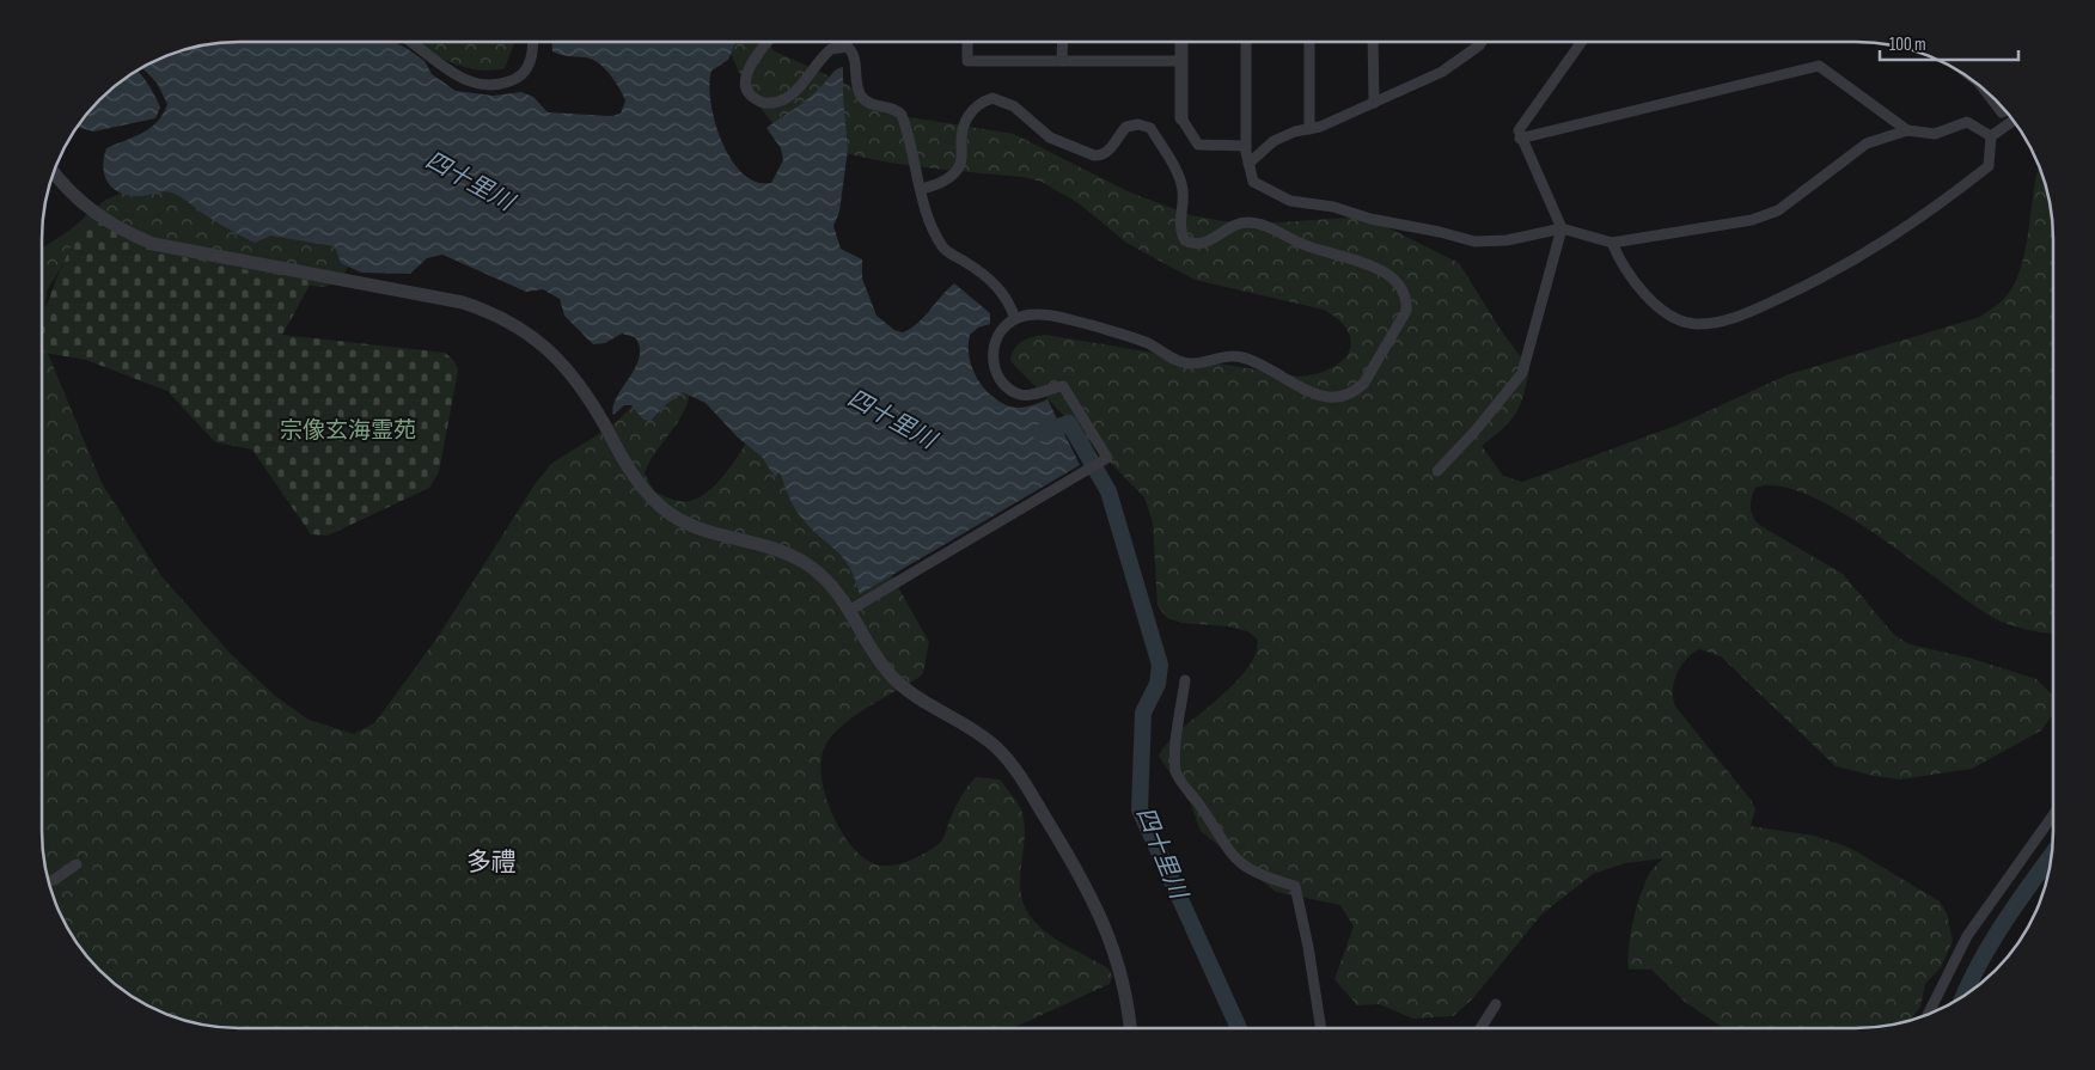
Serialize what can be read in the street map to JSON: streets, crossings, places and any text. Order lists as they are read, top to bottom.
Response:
{
  "districts": ["多禮"],
  "water": ["四十里川"],
  "parks": ["宗像玄海霊苑"],
  "scale_bar": "100 m"
}
